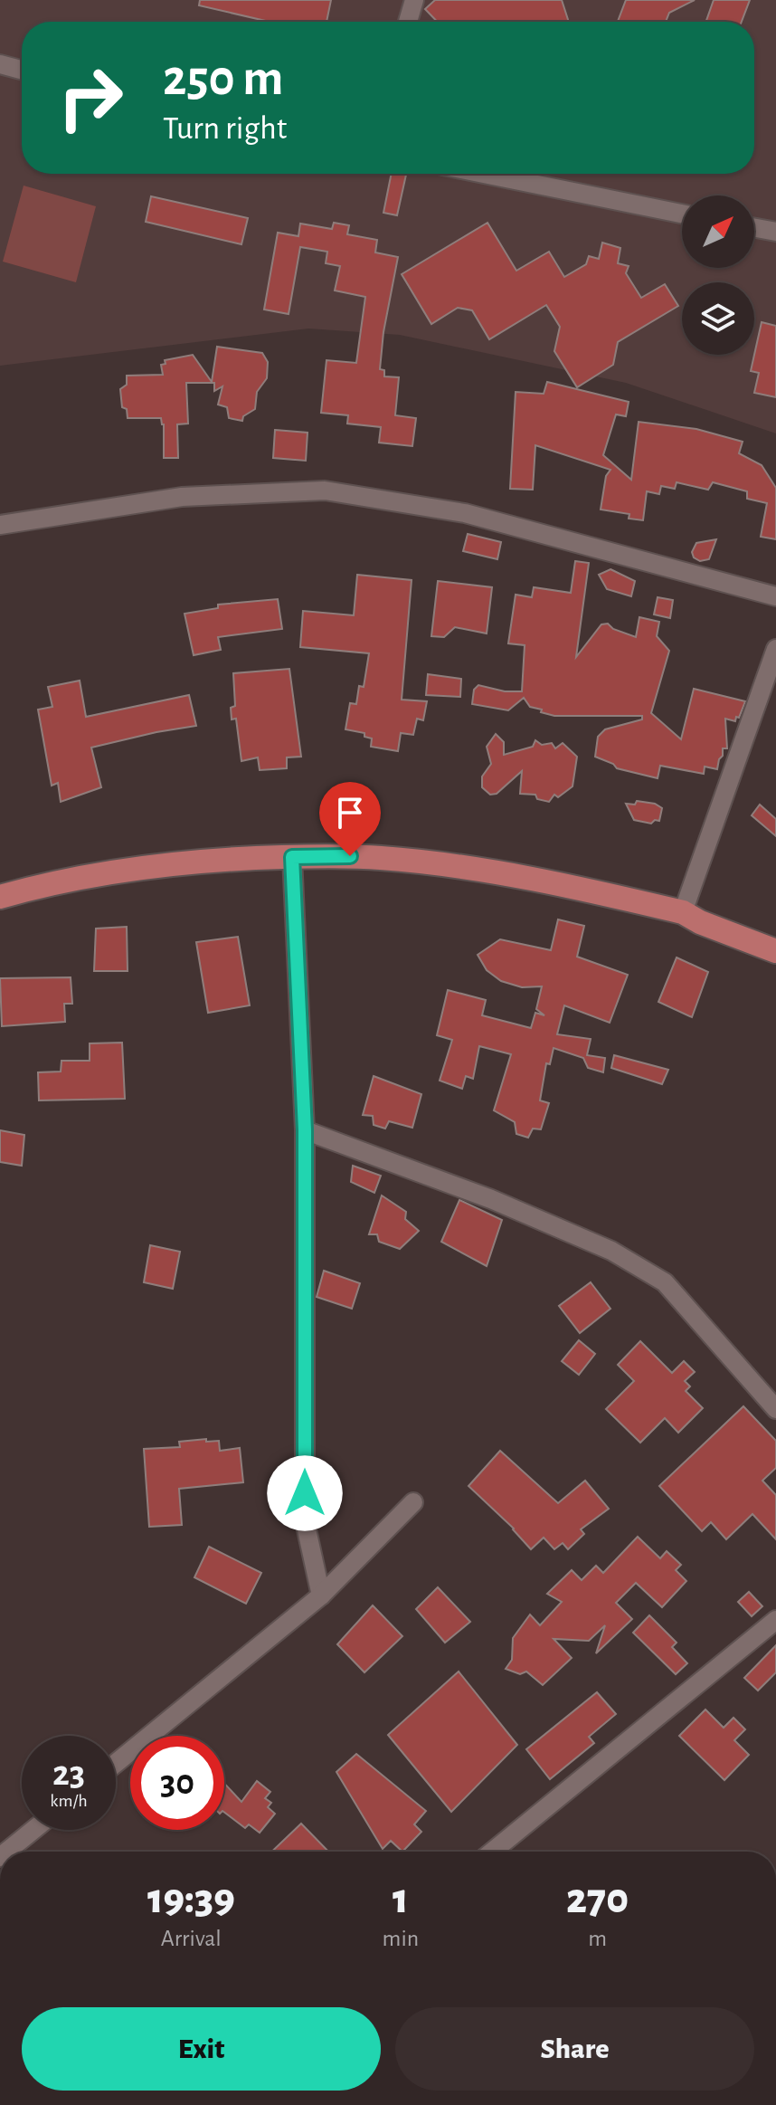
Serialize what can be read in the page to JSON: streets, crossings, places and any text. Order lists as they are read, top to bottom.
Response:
{
  "north": "top right",
  "page": {
    "turn": ["250 m", "Turn right"],
    "speed": "23 km/h",
    "limit": "30",
    "eta": [
      "19:39",
      "Arrival",
      "1",
      "min",
      "270",
      "m"
    ],
    "buttons": ["Exit", "Share"]
  }
}
